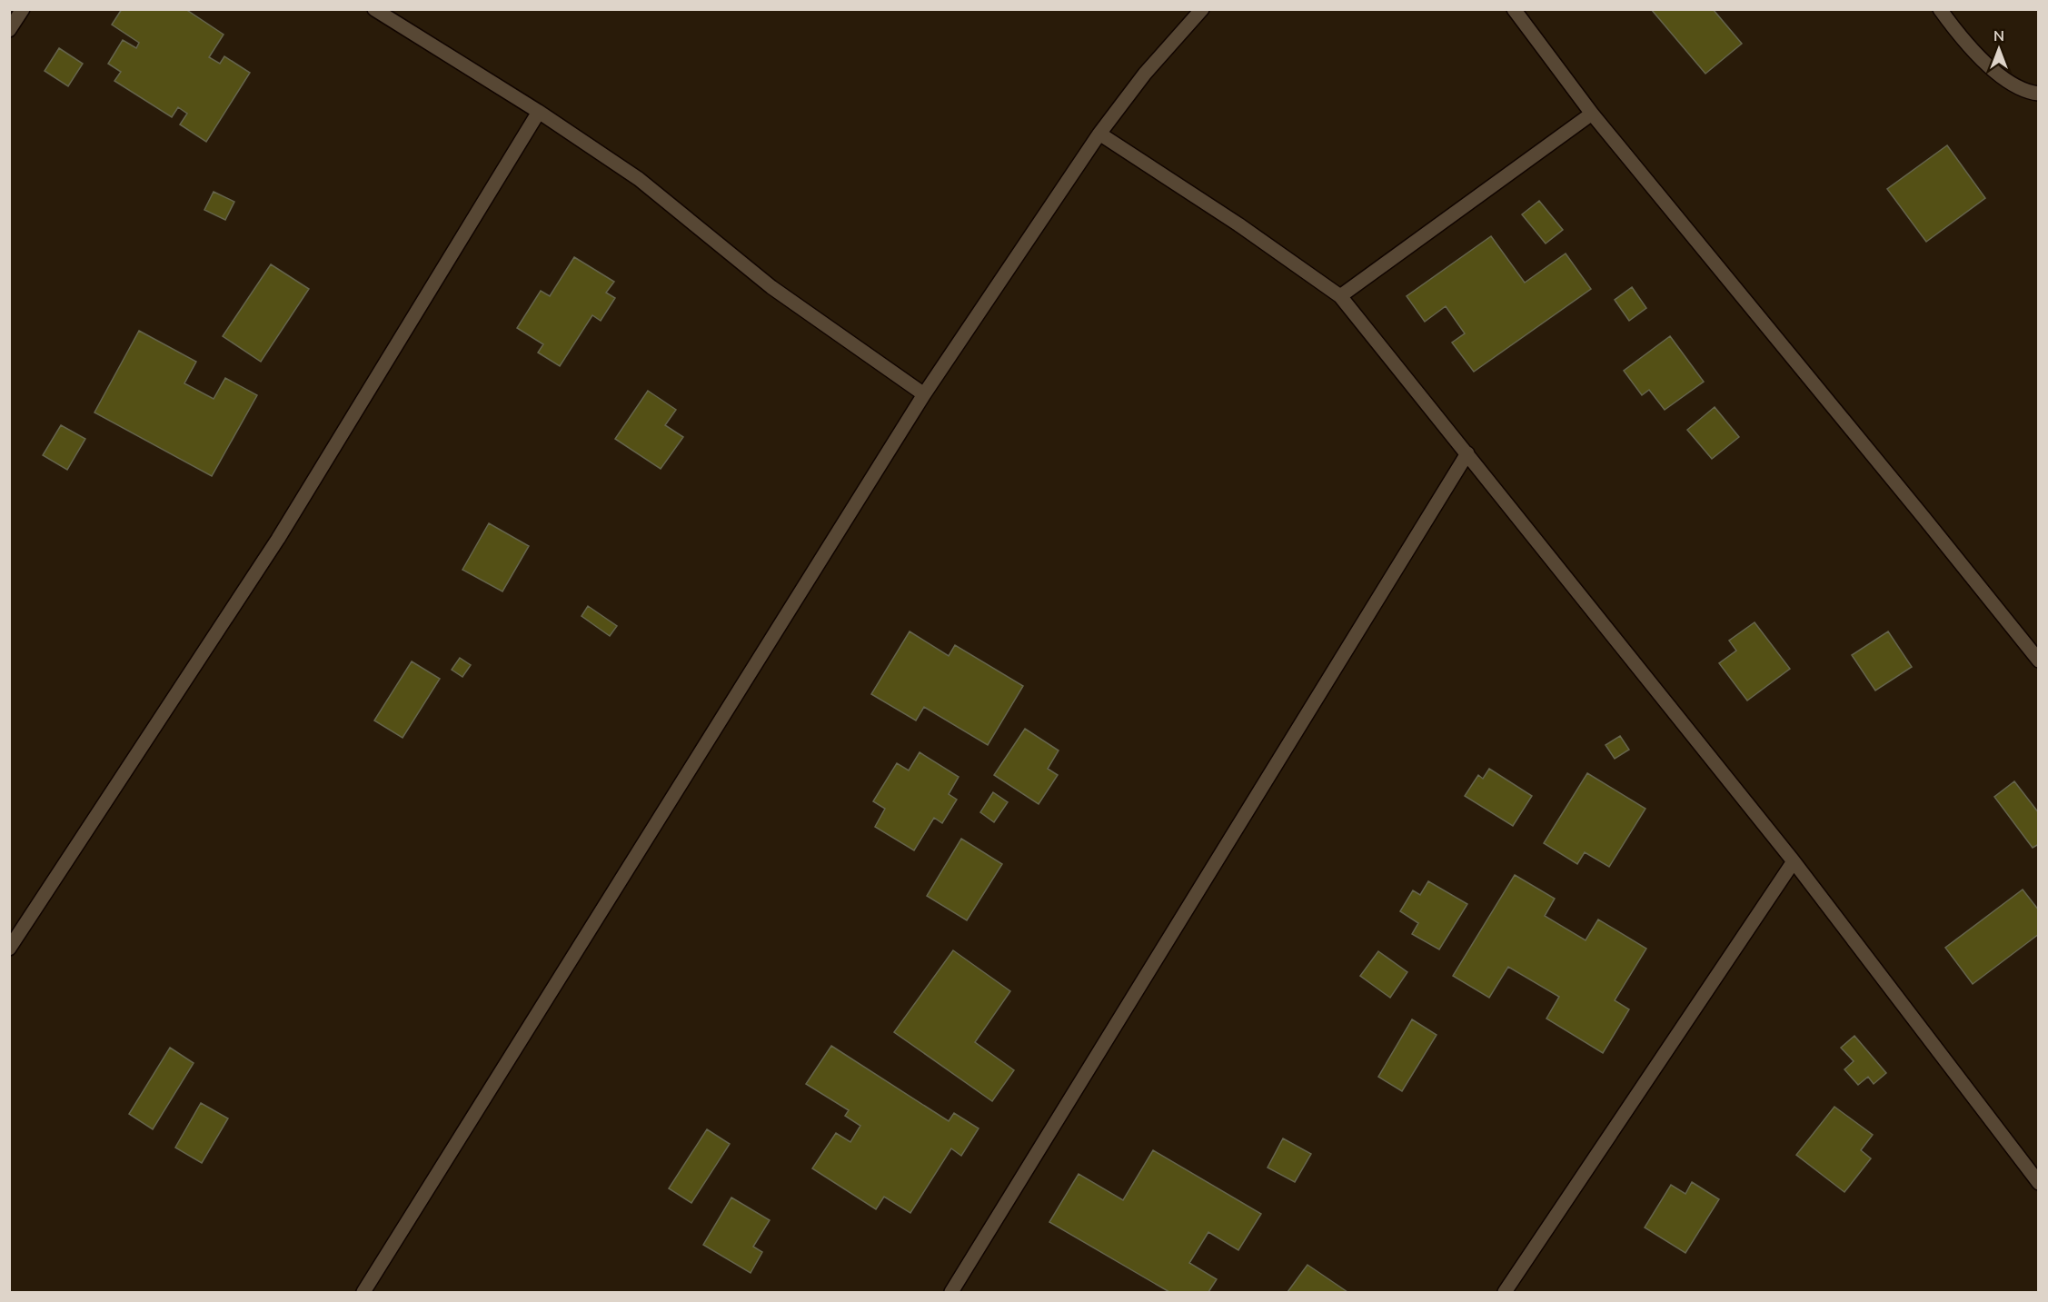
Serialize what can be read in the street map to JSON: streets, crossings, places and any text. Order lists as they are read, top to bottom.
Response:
{
  "north": "top"
}
